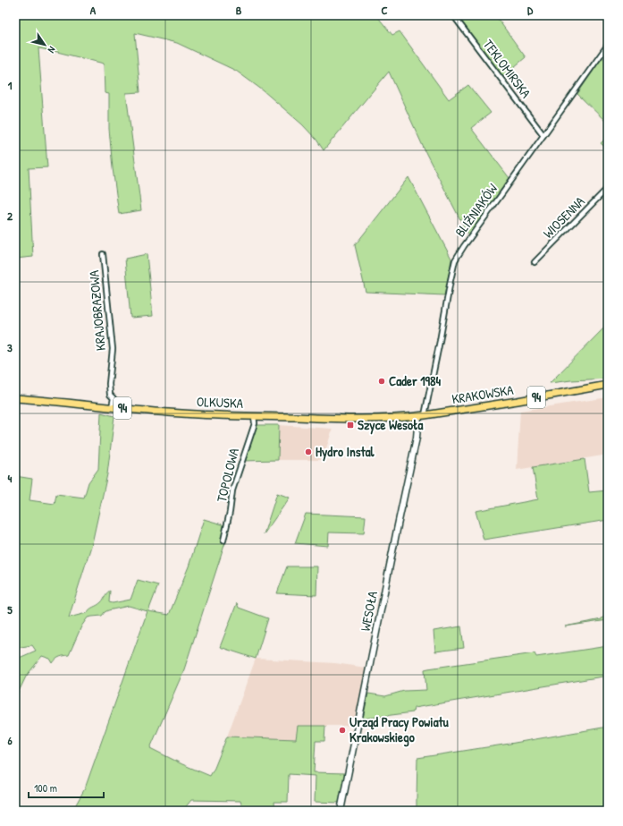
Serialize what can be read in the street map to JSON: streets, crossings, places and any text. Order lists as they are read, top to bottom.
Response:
{
  "streets": {
    "main road": ["KRAKOWSKA", "94", "OLKUSKA"],
    "street": [
      "TEKLOMIRSKA",
      "BLIŹNIAKÓW",
      "WIOSENNA",
      "KRAJOBRAZOWA",
      "TOPOLOWA",
      "WESOŁA"
    ]
  },
  "crossings": [
    ["TEKLOMIRSKA", "BLIŹNIAKÓW"],
    ["BLIŹNIAKÓW", "KRAKOWSKA"],
    ["BLIŹNIAKÓW", "OLKUSKA"],
    ["BLIŹNIAKÓW", "WESOŁA"],
    ["KRAJOBRAZOWA", "OLKUSKA"],
    ["KRAKOWSKA", "OLKUSKA"],
    ["KRAKOWSKA", "WESOŁA"],
    ["OLKUSKA", "TOPOLOWA"],
    ["OLKUSKA", "WESOŁA"]
  ],
  "places": {
    "other": ["Cader 1984", "Hydro Instal", "Urząd Pracy Powiatu Krakowskiego"],
    "transit": ["Szyce Wesoła"]
  },
  "scale_bar": "100 m",
  "north": "bottom right",
  "grid": {
    "columns": [
      "A",
      "B",
      "C",
      "D"
    ],
    "rows": [
      "1",
      "2",
      "3",
      "4",
      "5",
      "6"
    ]
  }
}
